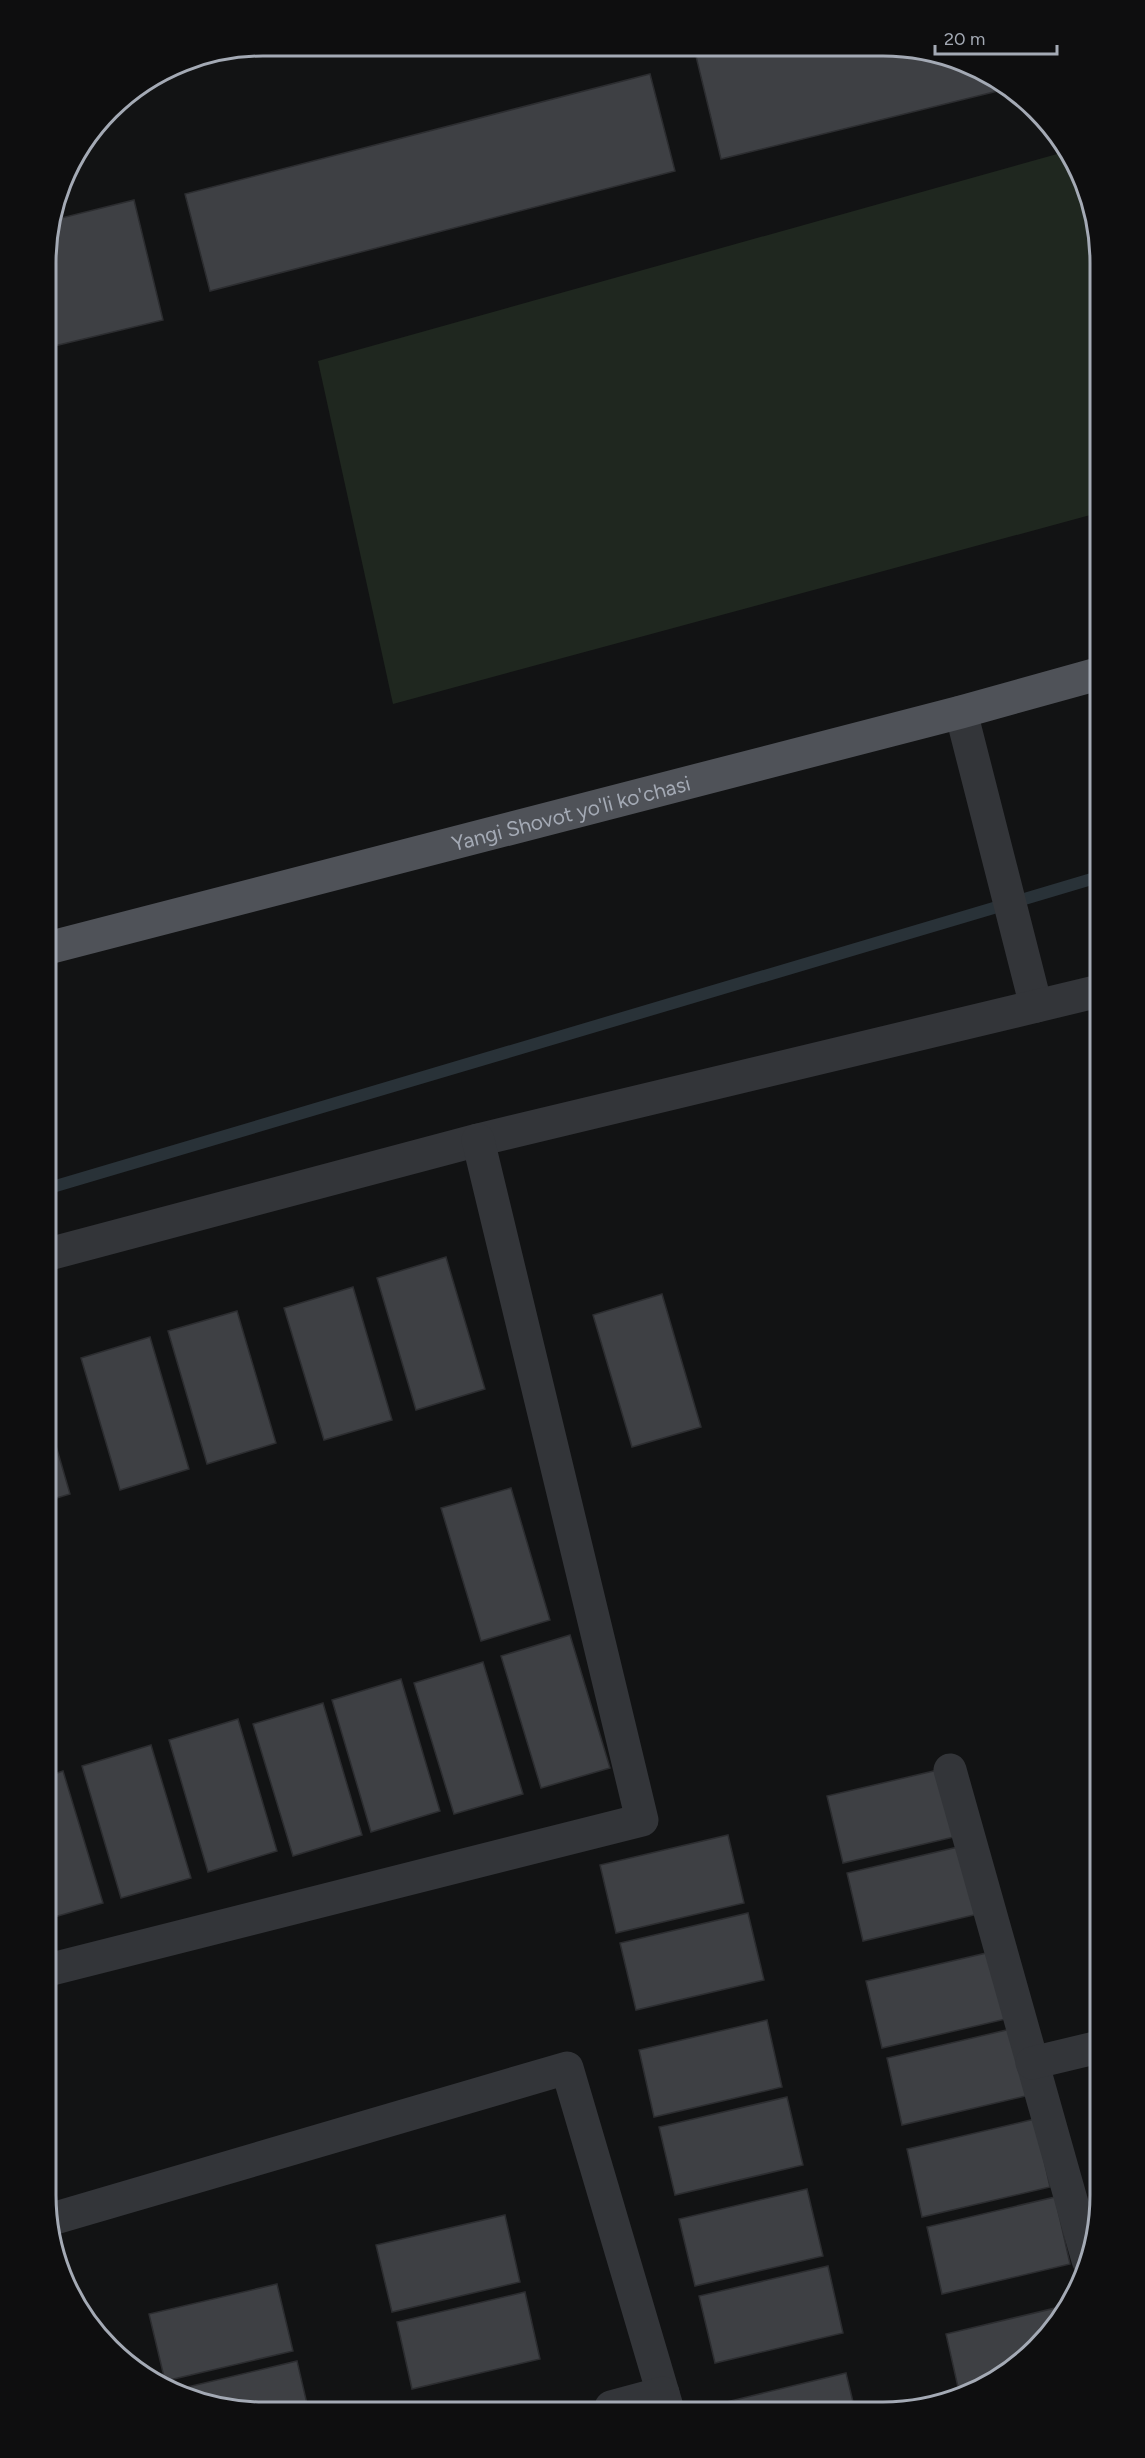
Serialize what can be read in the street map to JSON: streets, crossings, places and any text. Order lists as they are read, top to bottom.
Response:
{
  "streets": {
    "main road": ["Yangi Shovot yo'li ko'chasi"]
  },
  "scale_bar": "20 m"
}
